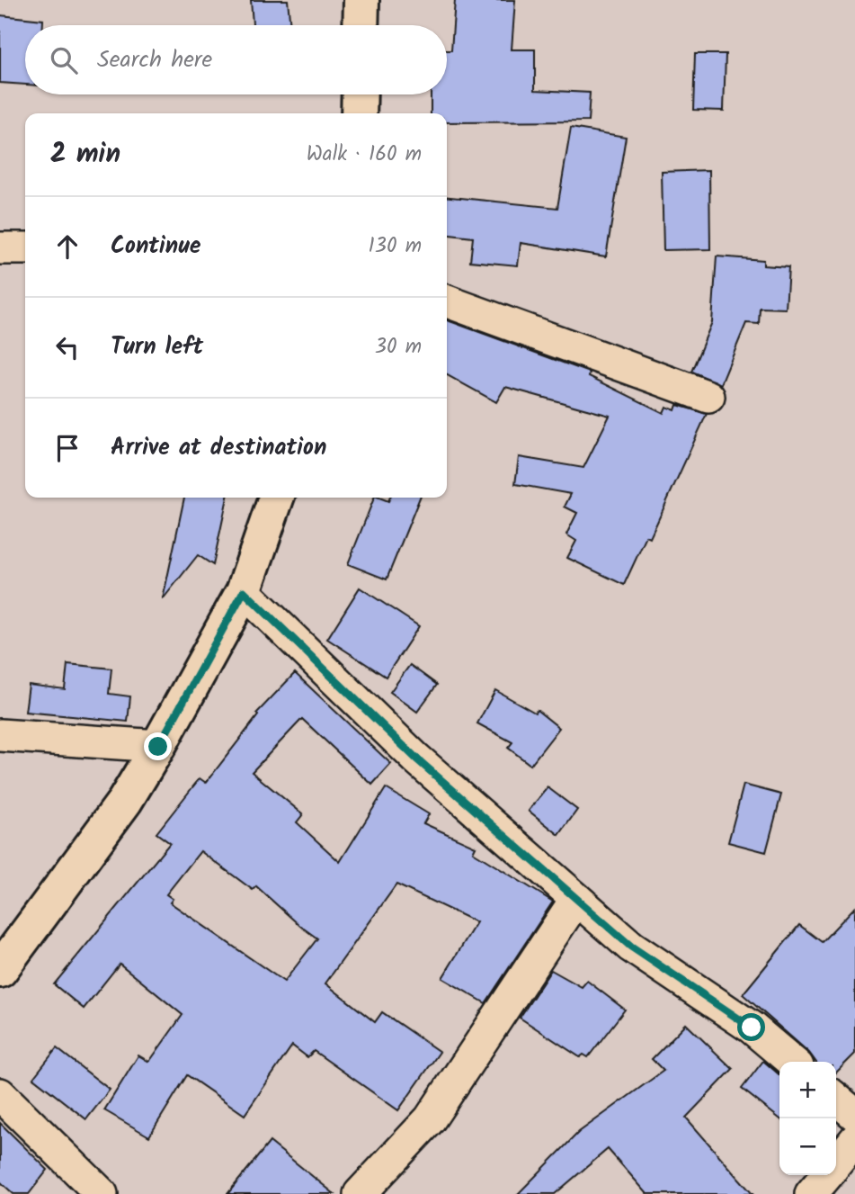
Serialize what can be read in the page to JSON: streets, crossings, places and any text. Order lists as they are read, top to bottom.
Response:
{
  "page": {
    "search": "Search here",
    "heading": ["2 min", "Walk · 160 m"],
    "list": [
      ["Continue", "130 m"],
      ["Turn left", "30 m"],
      "Arrive at destination"
    ],
    "map_buttons": ["+", "−"]
  }
}
